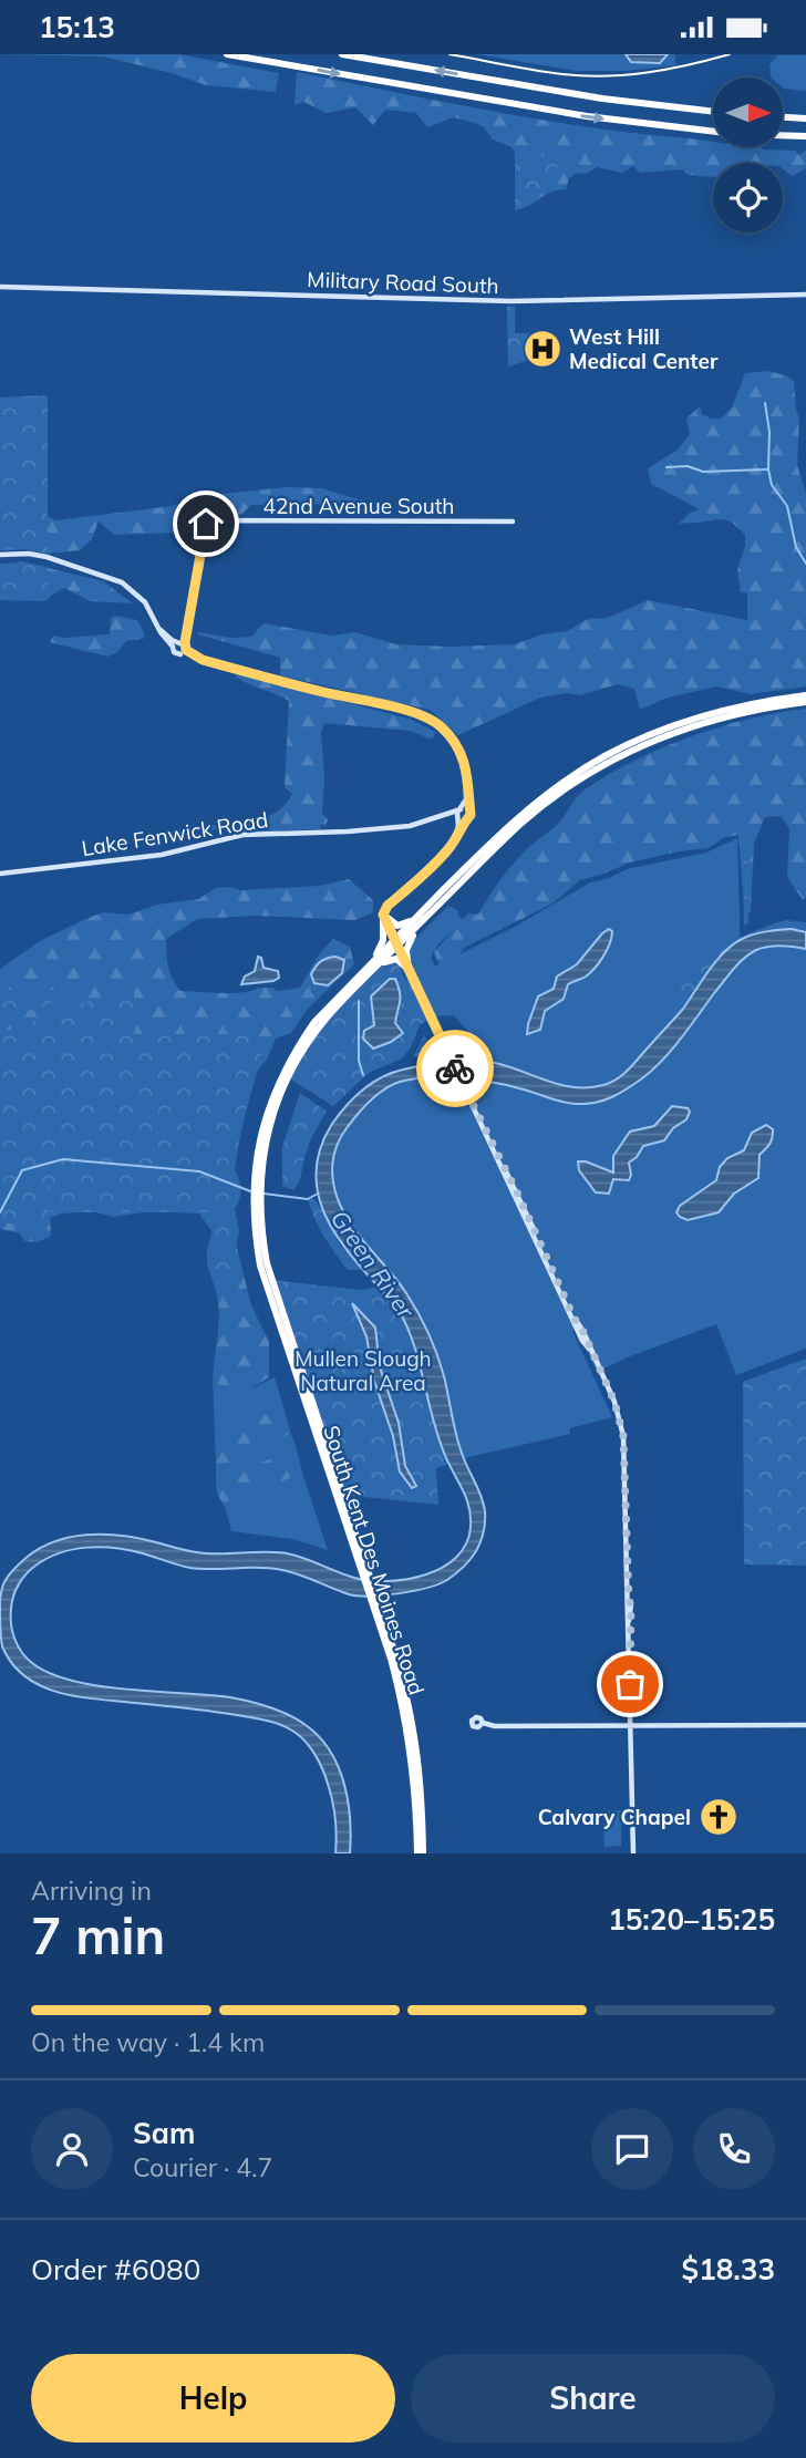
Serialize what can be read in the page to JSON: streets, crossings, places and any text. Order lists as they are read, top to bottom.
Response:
{
  "streets": {
    "highway": ["South Kent Des Moines Road"],
    "main road": ["Military Road South", "42nd Avenue South", "Lake Fenwick Road"]
  },
  "water": ["Green River"],
  "parks": ["Mullen Slough Natural Area"],
  "places": {
    "hospital": ["West Hill Medical Center"],
    "church": ["Calvary Chapel"]
  },
  "north": "right",
  "page": {
    "status": "15:13",
    "heading": ["7 min", "Arriving in", "15:20–15:25"],
    "panel": [
      "Sam",
      "Courier · 4.7",
      "Order #6080",
      "$18.33"
    ],
    "bar": "On the way · 1.4 km",
    "buttons": ["Help", "Share"]
  }
}
